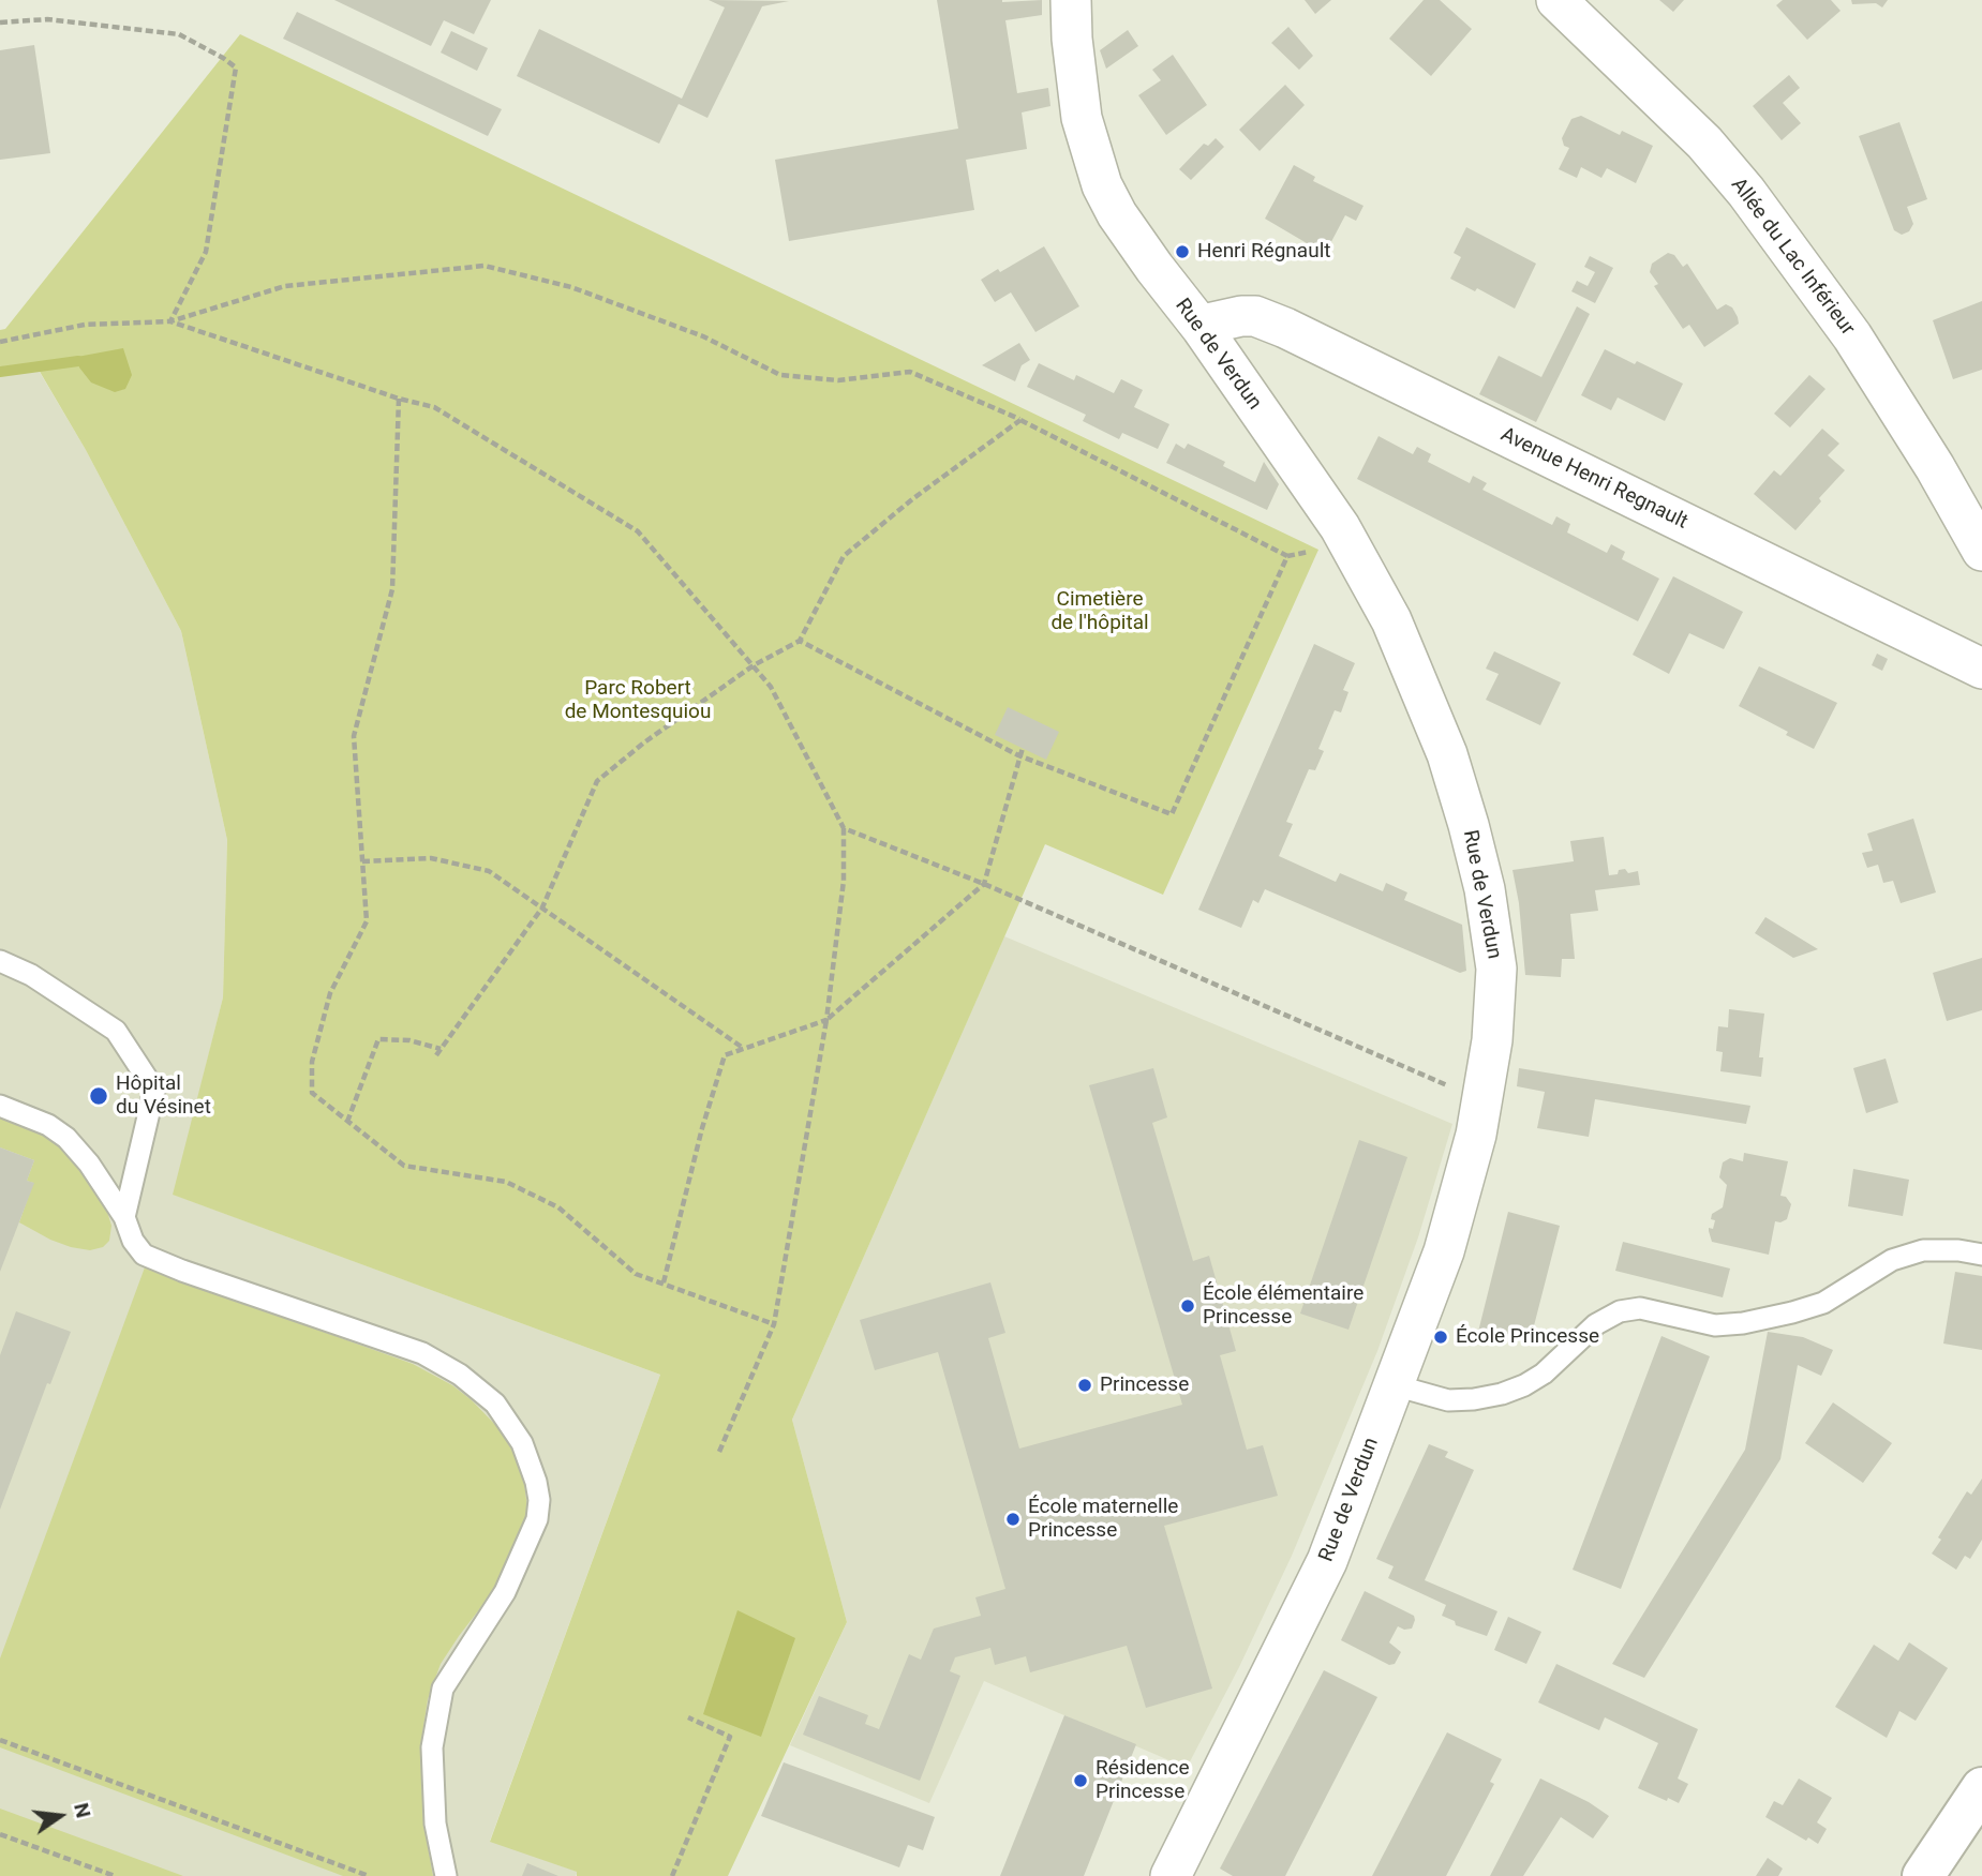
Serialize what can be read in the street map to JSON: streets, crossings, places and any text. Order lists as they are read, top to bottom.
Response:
{
  "streets": {
    "street": ["Allée du Lac Inférieur", "Rue de Verdun", "Avenue Henri Regnault"]
  },
  "crossings": [
    ["Rue de Verdun", "Avenue Henri Regnault"]
  ],
  "parks": ["Cimetière de l'hôpital", "Parc Robert de Montesquiou"],
  "places": [
    "Henri Régnault",
    "Hôpital du Vésinet",
    "École élémentaire Princesse",
    "École Princesse",
    "Princesse",
    "École maternelle Princesse",
    "Résidence Princesse"
  ],
  "north": "right"
}
